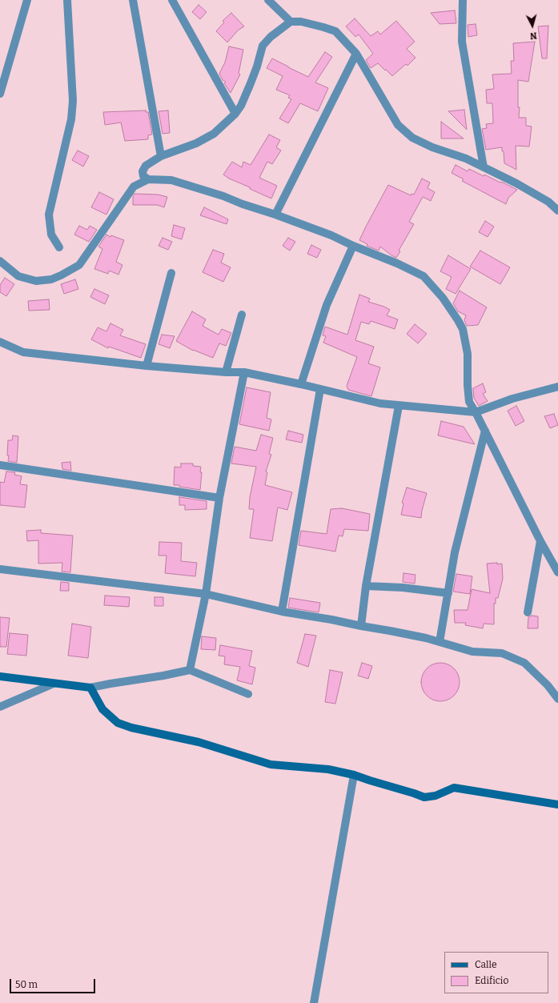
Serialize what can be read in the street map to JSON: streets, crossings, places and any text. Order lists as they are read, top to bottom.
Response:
{
  "legend": ["Calle", "Edificio"],
  "scale_bar": "50 m",
  "north": "bottom"
}
